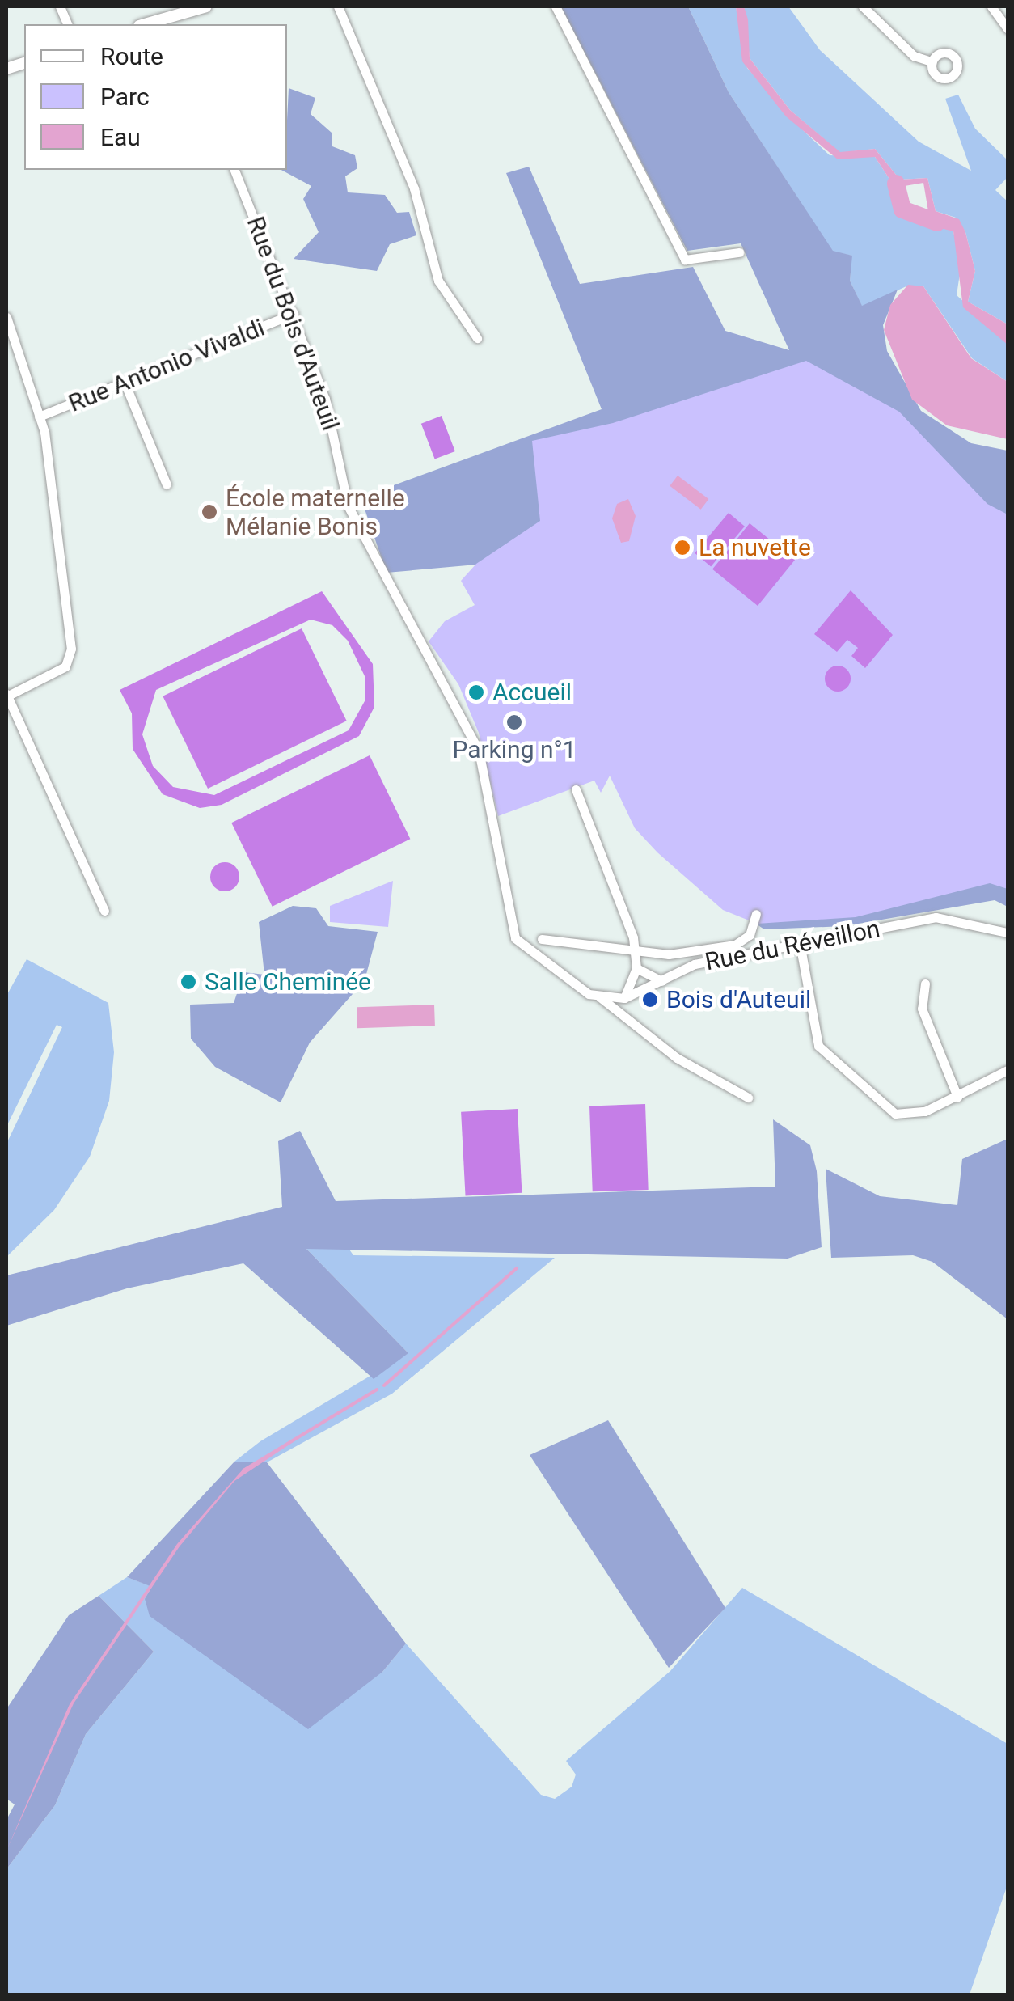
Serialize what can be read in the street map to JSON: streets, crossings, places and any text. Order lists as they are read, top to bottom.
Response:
{
  "streets": {
    "street": ["Rue du Bois d'Auteuil", "Rue Antonio Vivaldi", "Rue du Réveillon"]
  },
  "crossings": [
    ["Rue du Bois d'Auteuil", "Rue Antonio Vivaldi"],
    ["Rue du Bois d'Auteuil", "Rue du Réveillon"]
  ],
  "places": [
    "École maternelle Mélanie Bonis",
    "La nuvette",
    "Accueil",
    "Parking n°1",
    "Salle Cheminée",
    "Bois d'Auteuil"
  ],
  "legend": ["Route", "Parc", "Eau"]
}
